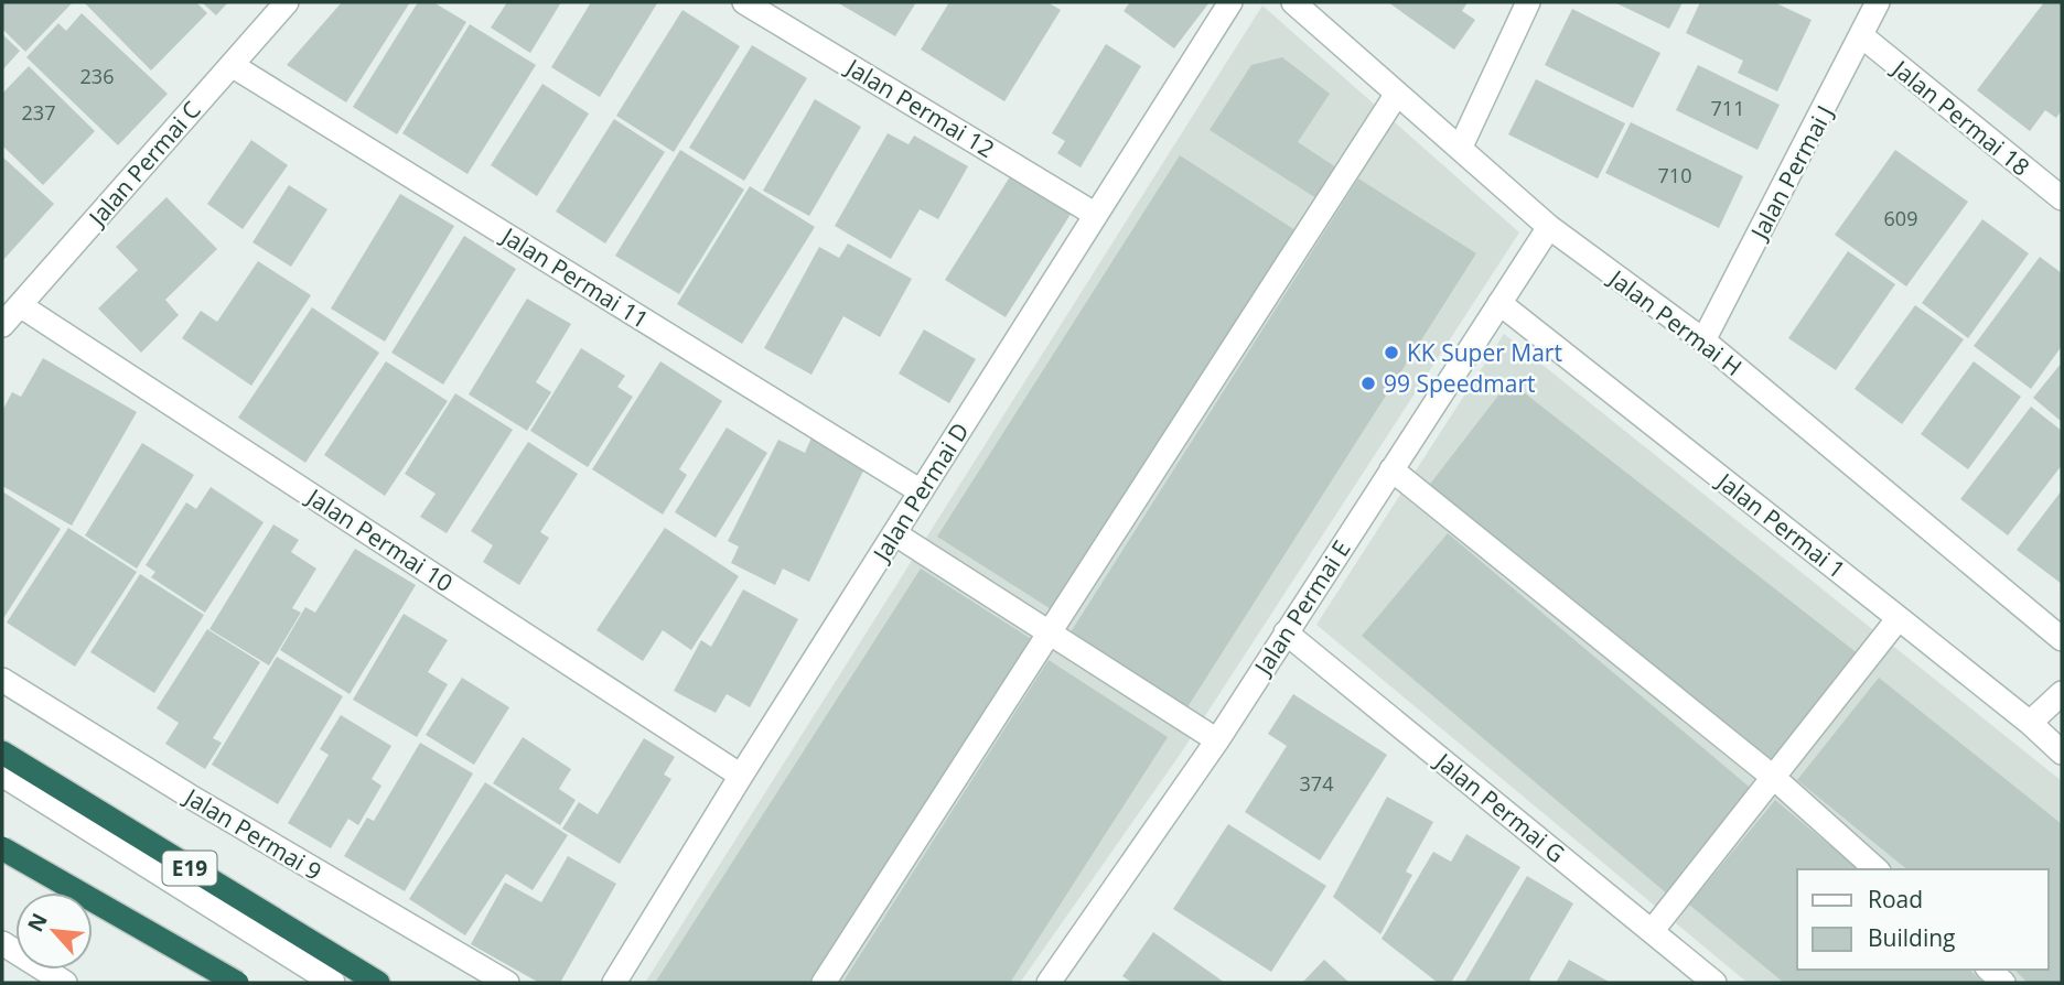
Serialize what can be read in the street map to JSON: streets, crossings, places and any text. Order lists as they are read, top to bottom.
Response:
{
  "streets": {
    "highway": ["E19"],
    "street": [
      "Jalan Permai 12",
      "Jalan Permai 18",
      "Jalan Permai C",
      "Jalan Permai J",
      "Jalan Permai 11",
      "Jalan Permai H",
      "Jalan Permai D",
      "Jalan Permai 1",
      "Jalan Permai 10",
      "Jalan Permai E",
      "Jalan Permai G",
      "Jalan Permai 9"
    ]
  },
  "crossings": [
    ["Jalan Permai 12", "Jalan Permai D"],
    ["Jalan Permai 18", "Jalan Permai J"],
    ["Jalan Permai C", "Jalan Permai 11"],
    ["Jalan Permai C", "Jalan Permai 10"],
    ["Jalan Permai J", "Jalan Permai H"],
    ["Jalan Permai 11", "Jalan Permai D"],
    ["Jalan Permai H", "Jalan Permai E"],
    ["Jalan Permai D", "Jalan Permai 10"],
    ["Jalan Permai 1", "Jalan Permai E"],
    ["Jalan Permai E", "Jalan Permai G"]
  ],
  "places": ["KK Super Mart", "99 Speedmart"],
  "house_numbers": [
    "236",
    "711",
    "237",
    "710",
    "609",
    "374"
  ],
  "legend": ["Road", "Building"],
  "north": "top left"
}
